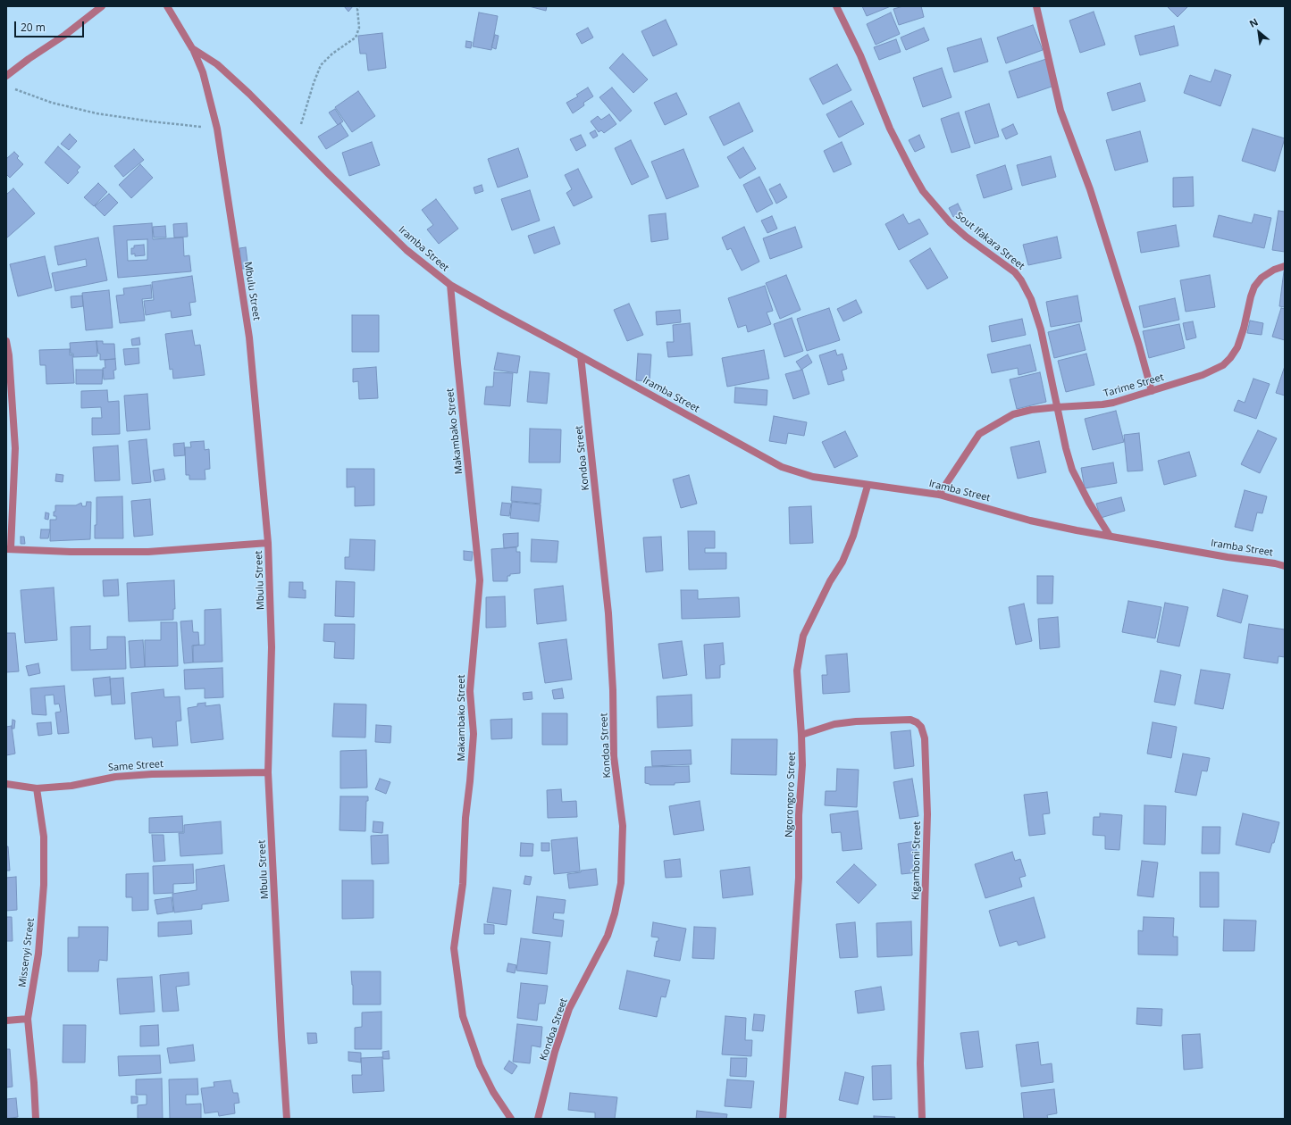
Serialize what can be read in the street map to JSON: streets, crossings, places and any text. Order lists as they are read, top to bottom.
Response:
{
  "streets": {
    "street": [
      "Sout Ifakara Street",
      "Iramba Street",
      "Mbulu Street",
      "Tarime Street",
      "Makambako Street",
      "Kondoa Street",
      "Same Street",
      "Ngorongoro Street",
      "Kigamboni Street",
      "Missenyi Street"
    ]
  },
  "crossings": [
    ["Sout Ifakara Street", "Iramba Street"],
    ["Sout Ifakara Street", "Tarime Street"],
    ["Iramba Street", "Mbulu Street"],
    ["Iramba Street", "Tarime Street"],
    ["Iramba Street", "Makambako Street"],
    ["Iramba Street", "Kondoa Street"],
    ["Iramba Street", "Ngorongoro Street"],
    ["Mbulu Street", "Same Street"],
    ["Same Street", "Missenyi Street"],
    ["Ngorongoro Street", "Kigamboni Street"]
  ],
  "scale_bar": "20 m",
  "north": "top left"
}
